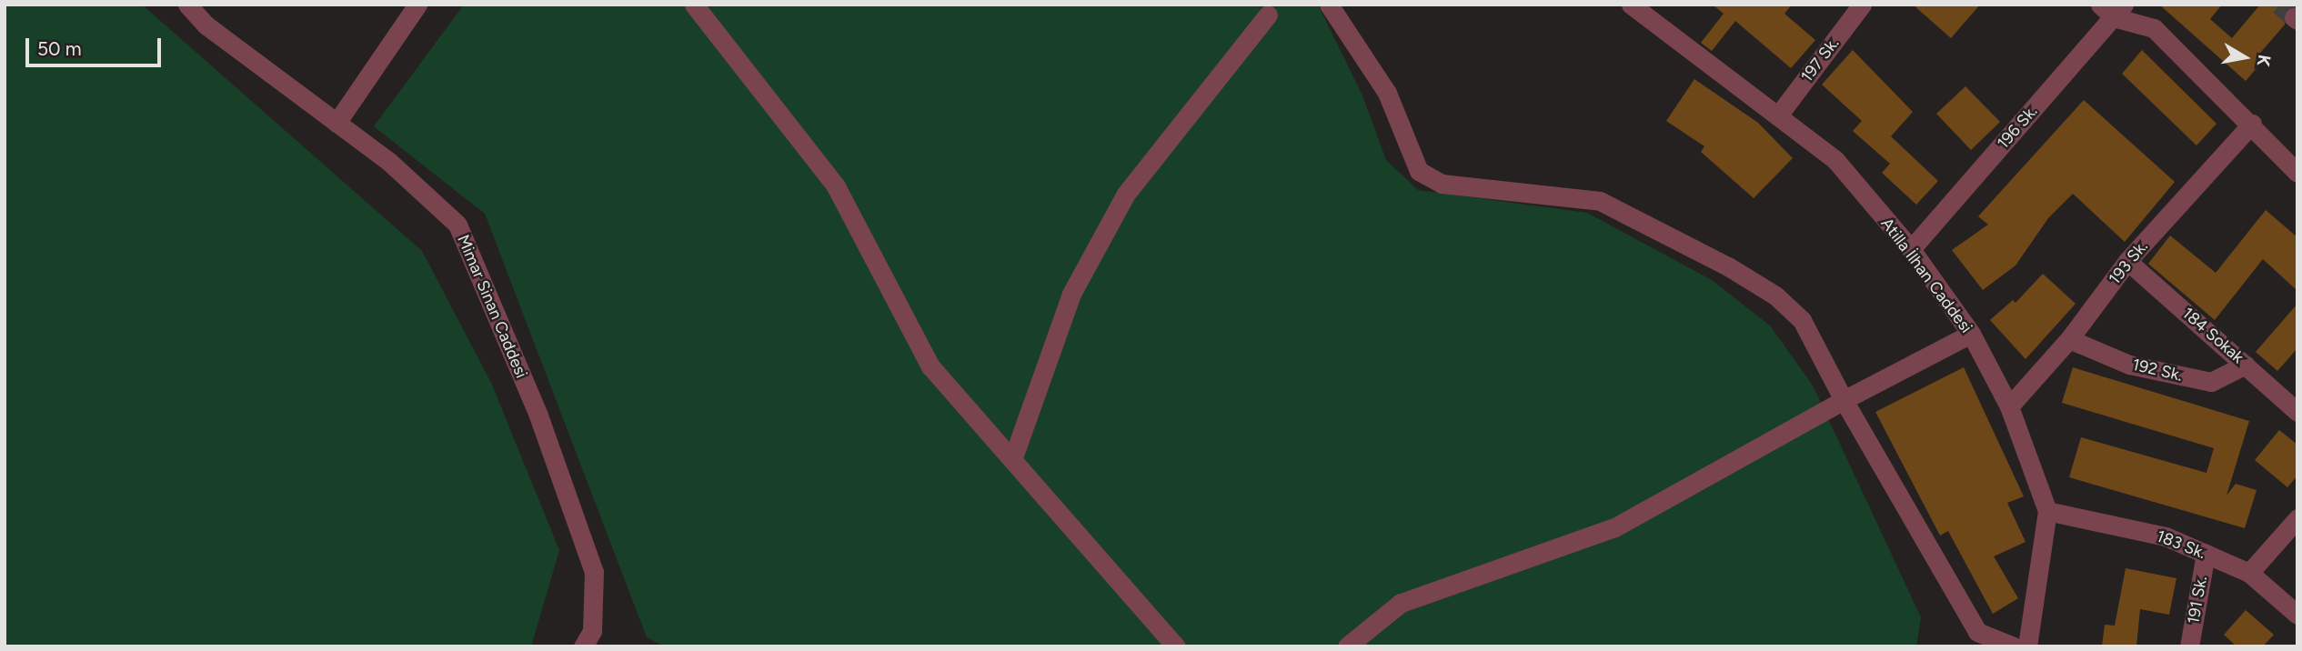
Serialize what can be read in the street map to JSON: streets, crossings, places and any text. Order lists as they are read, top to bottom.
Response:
{
  "streets": {
    "street": [
      "197 Sk.",
      "196 Sk.",
      "193 Sk.",
      "Atilla İlhan Caddesi",
      "Mimar Sinan Caddesi",
      "184 Sokak",
      "192 Sk.",
      "183 Sk.",
      "191 Sk."
    ]
  },
  "crossings": [
    ["197 Sk.", "Atilla İlhan Caddesi"],
    ["196 Sk.", "Atilla İlhan Caddesi"],
    ["193 Sk.", "Atilla İlhan Caddesi"],
    ["193 Sk.", "184 Sokak"],
    ["193 Sk.", "192 Sk."],
    ["Atilla İlhan Caddesi", "183 Sk."],
    ["184 Sokak", "192 Sk."],
    ["183 Sk.", "191 Sk."]
  ],
  "scale_bar": "50 m",
  "north": "right"
}
